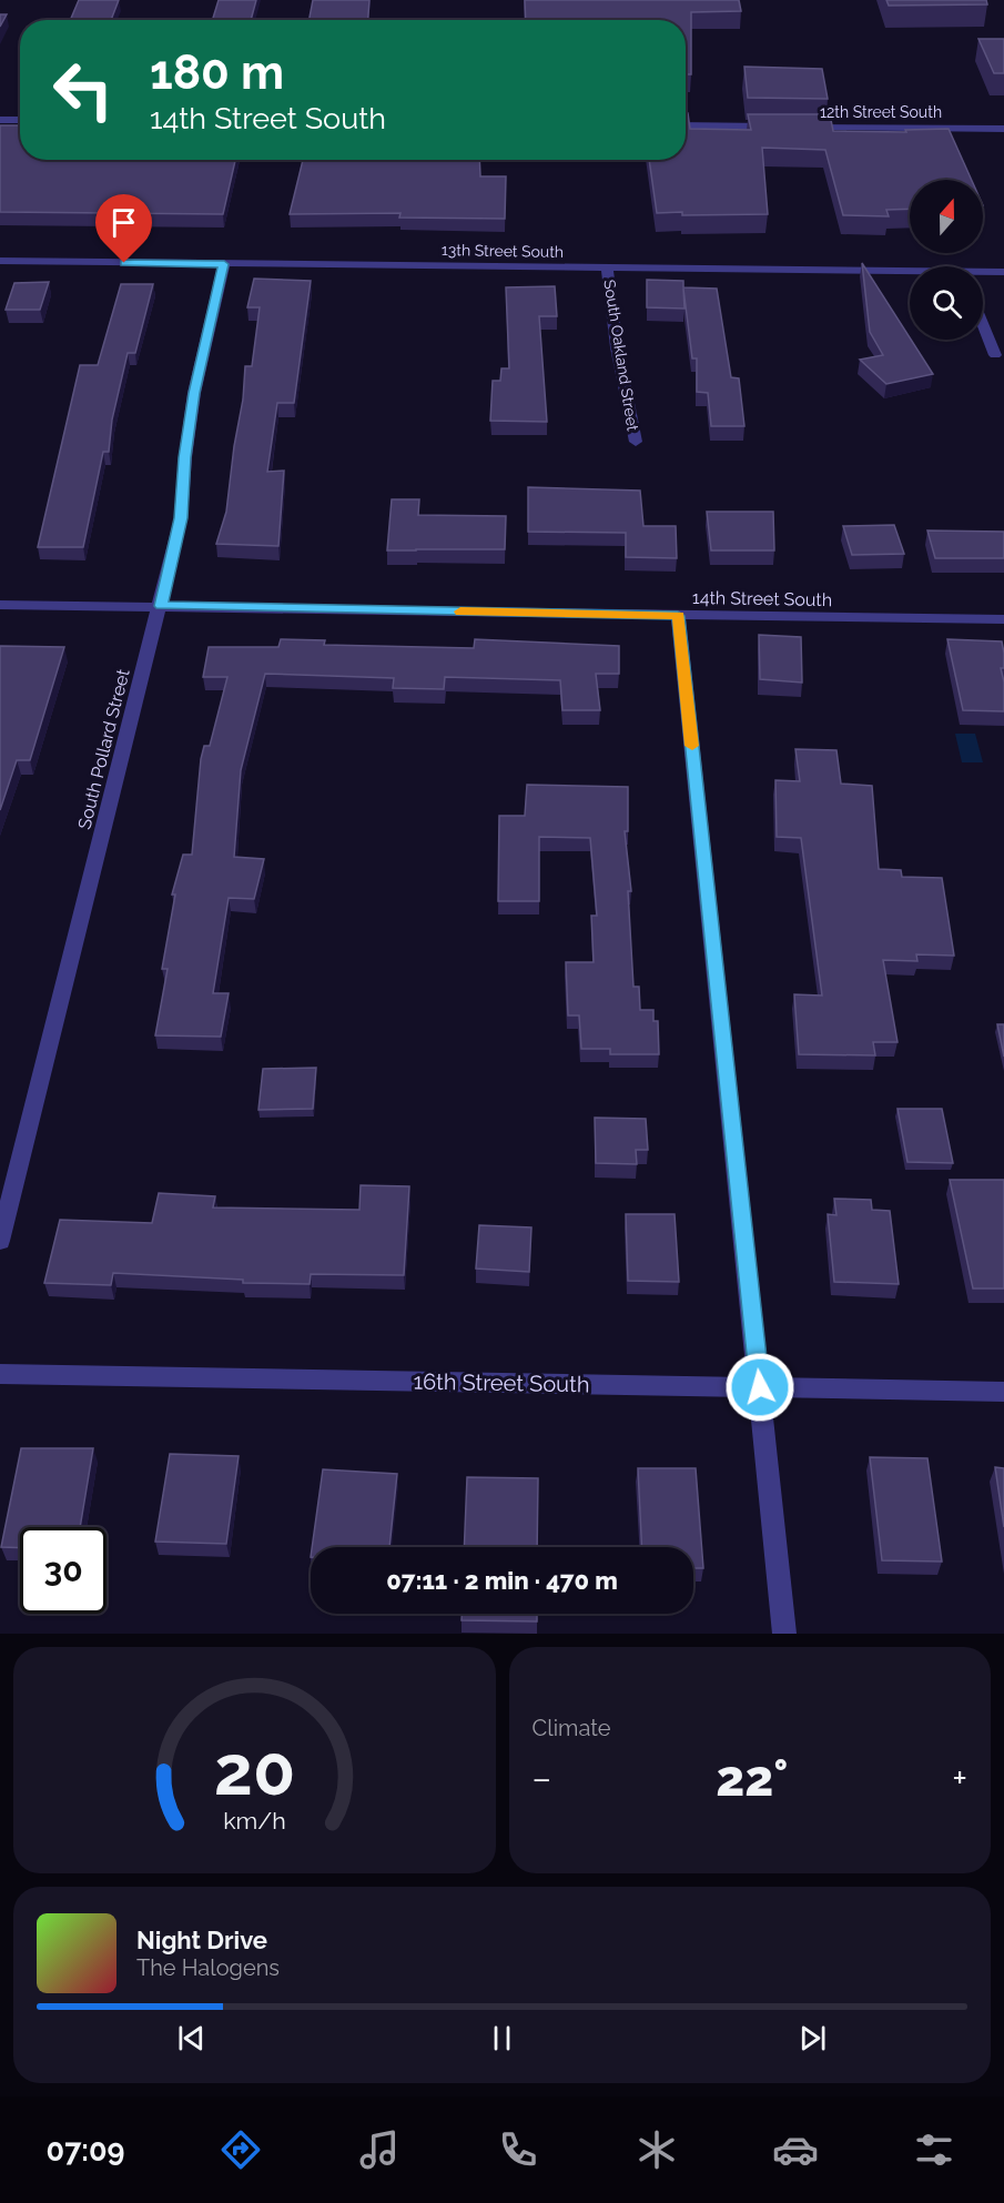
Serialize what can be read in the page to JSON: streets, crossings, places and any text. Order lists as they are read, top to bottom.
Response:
{
  "streets": {
    "street": [
      "12th Street South",
      "13th Street South",
      "South Oakland Street",
      "14th Street South",
      "South Pollard Street",
      "16th Street South"
    ]
  },
  "crossings": [
    ["13th Street South", "South Oakland Street"],
    ["13th Street South", "South Pollard Street"],
    ["14th Street South", "South Pollard Street"]
  ],
  "north": "top",
  "page": {
    "turn": ["180 m", "14th Street South"],
    "limit": "30",
    "trip": "07:11 · 2 min · 470 m",
    "tile": "Climate",
    "heat": ["−", "22°", "+"],
    "song": ["Night Drive", "The Halogens"],
    "tabs": "07:09",
    "gauge": ["20", "km/h"]
  }
}
